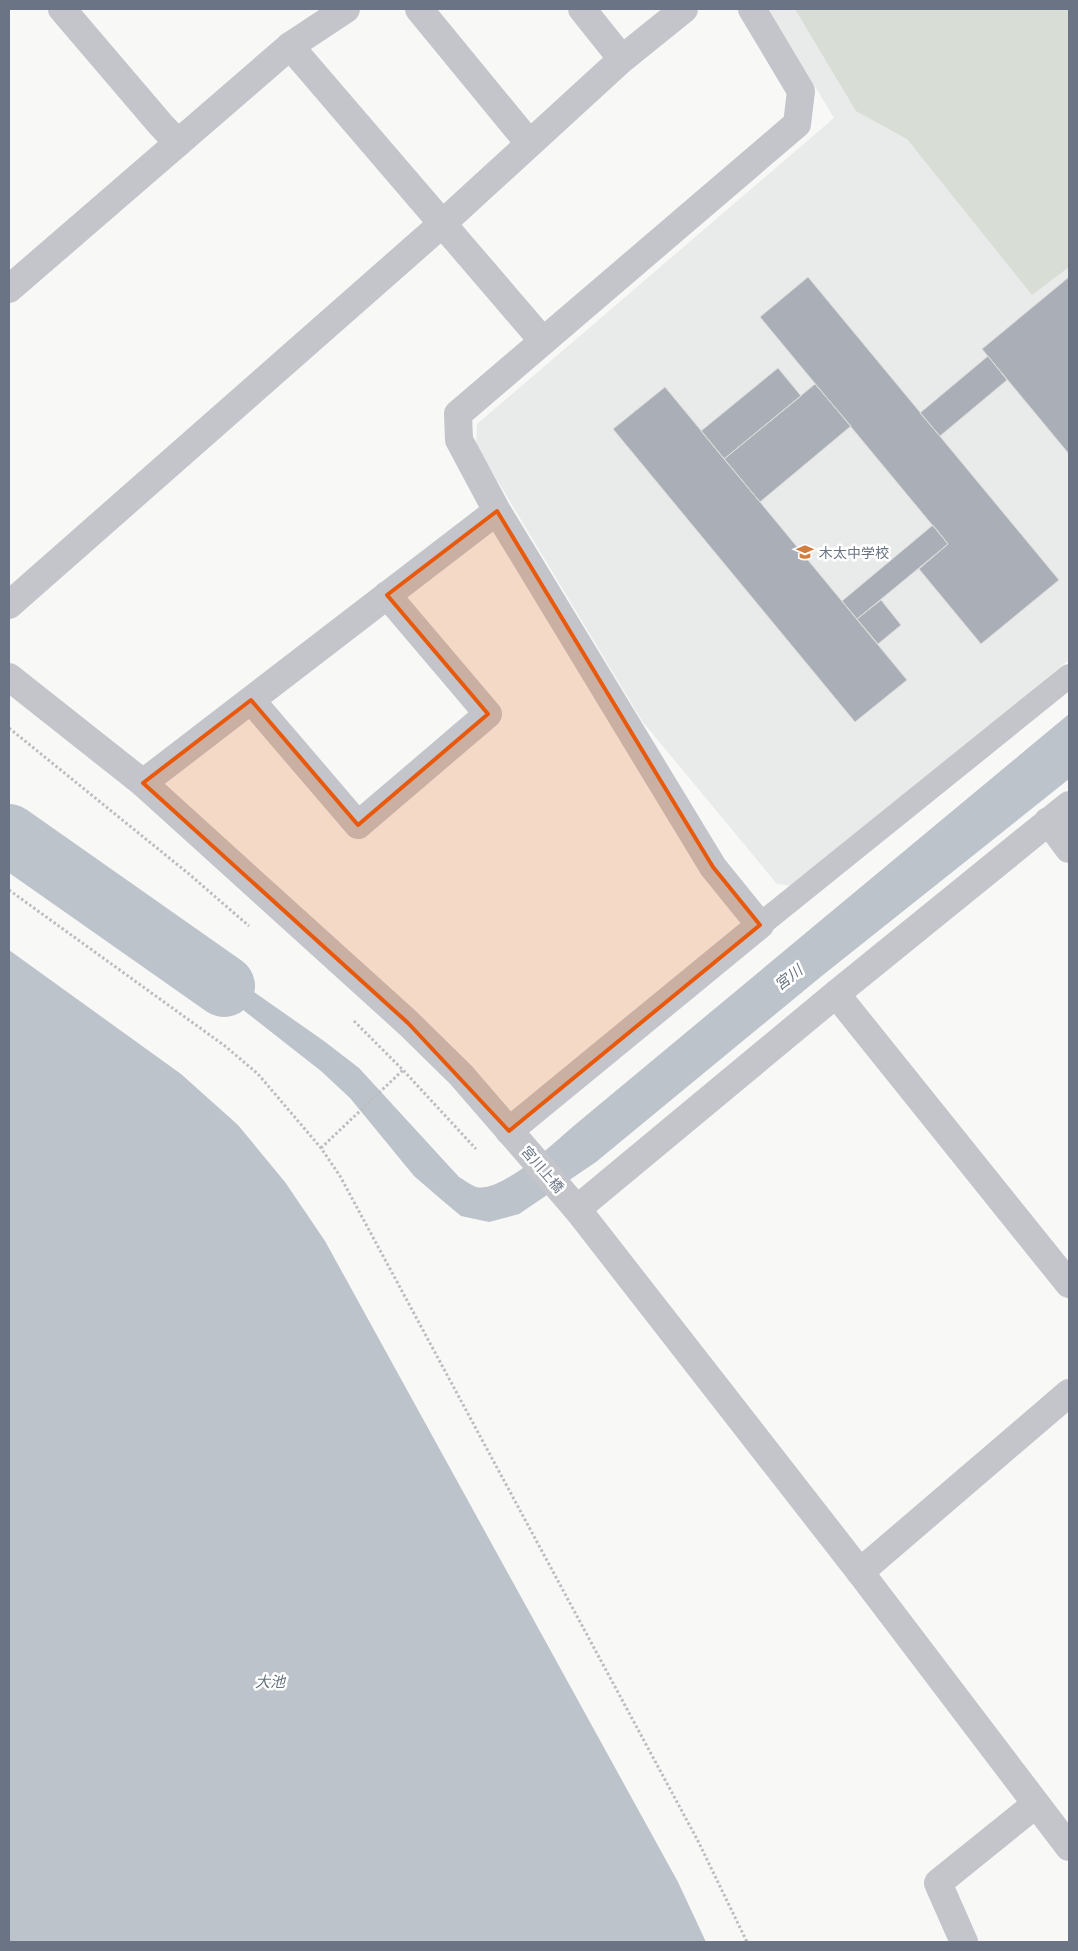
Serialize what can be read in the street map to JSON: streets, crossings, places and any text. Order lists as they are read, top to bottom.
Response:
{
  "streets": {
    "street": ["宮川上橋"]
  },
  "water": ["宮川", "大池"],
  "places": {
    "school or university": ["木太中学校"]
  }
}
